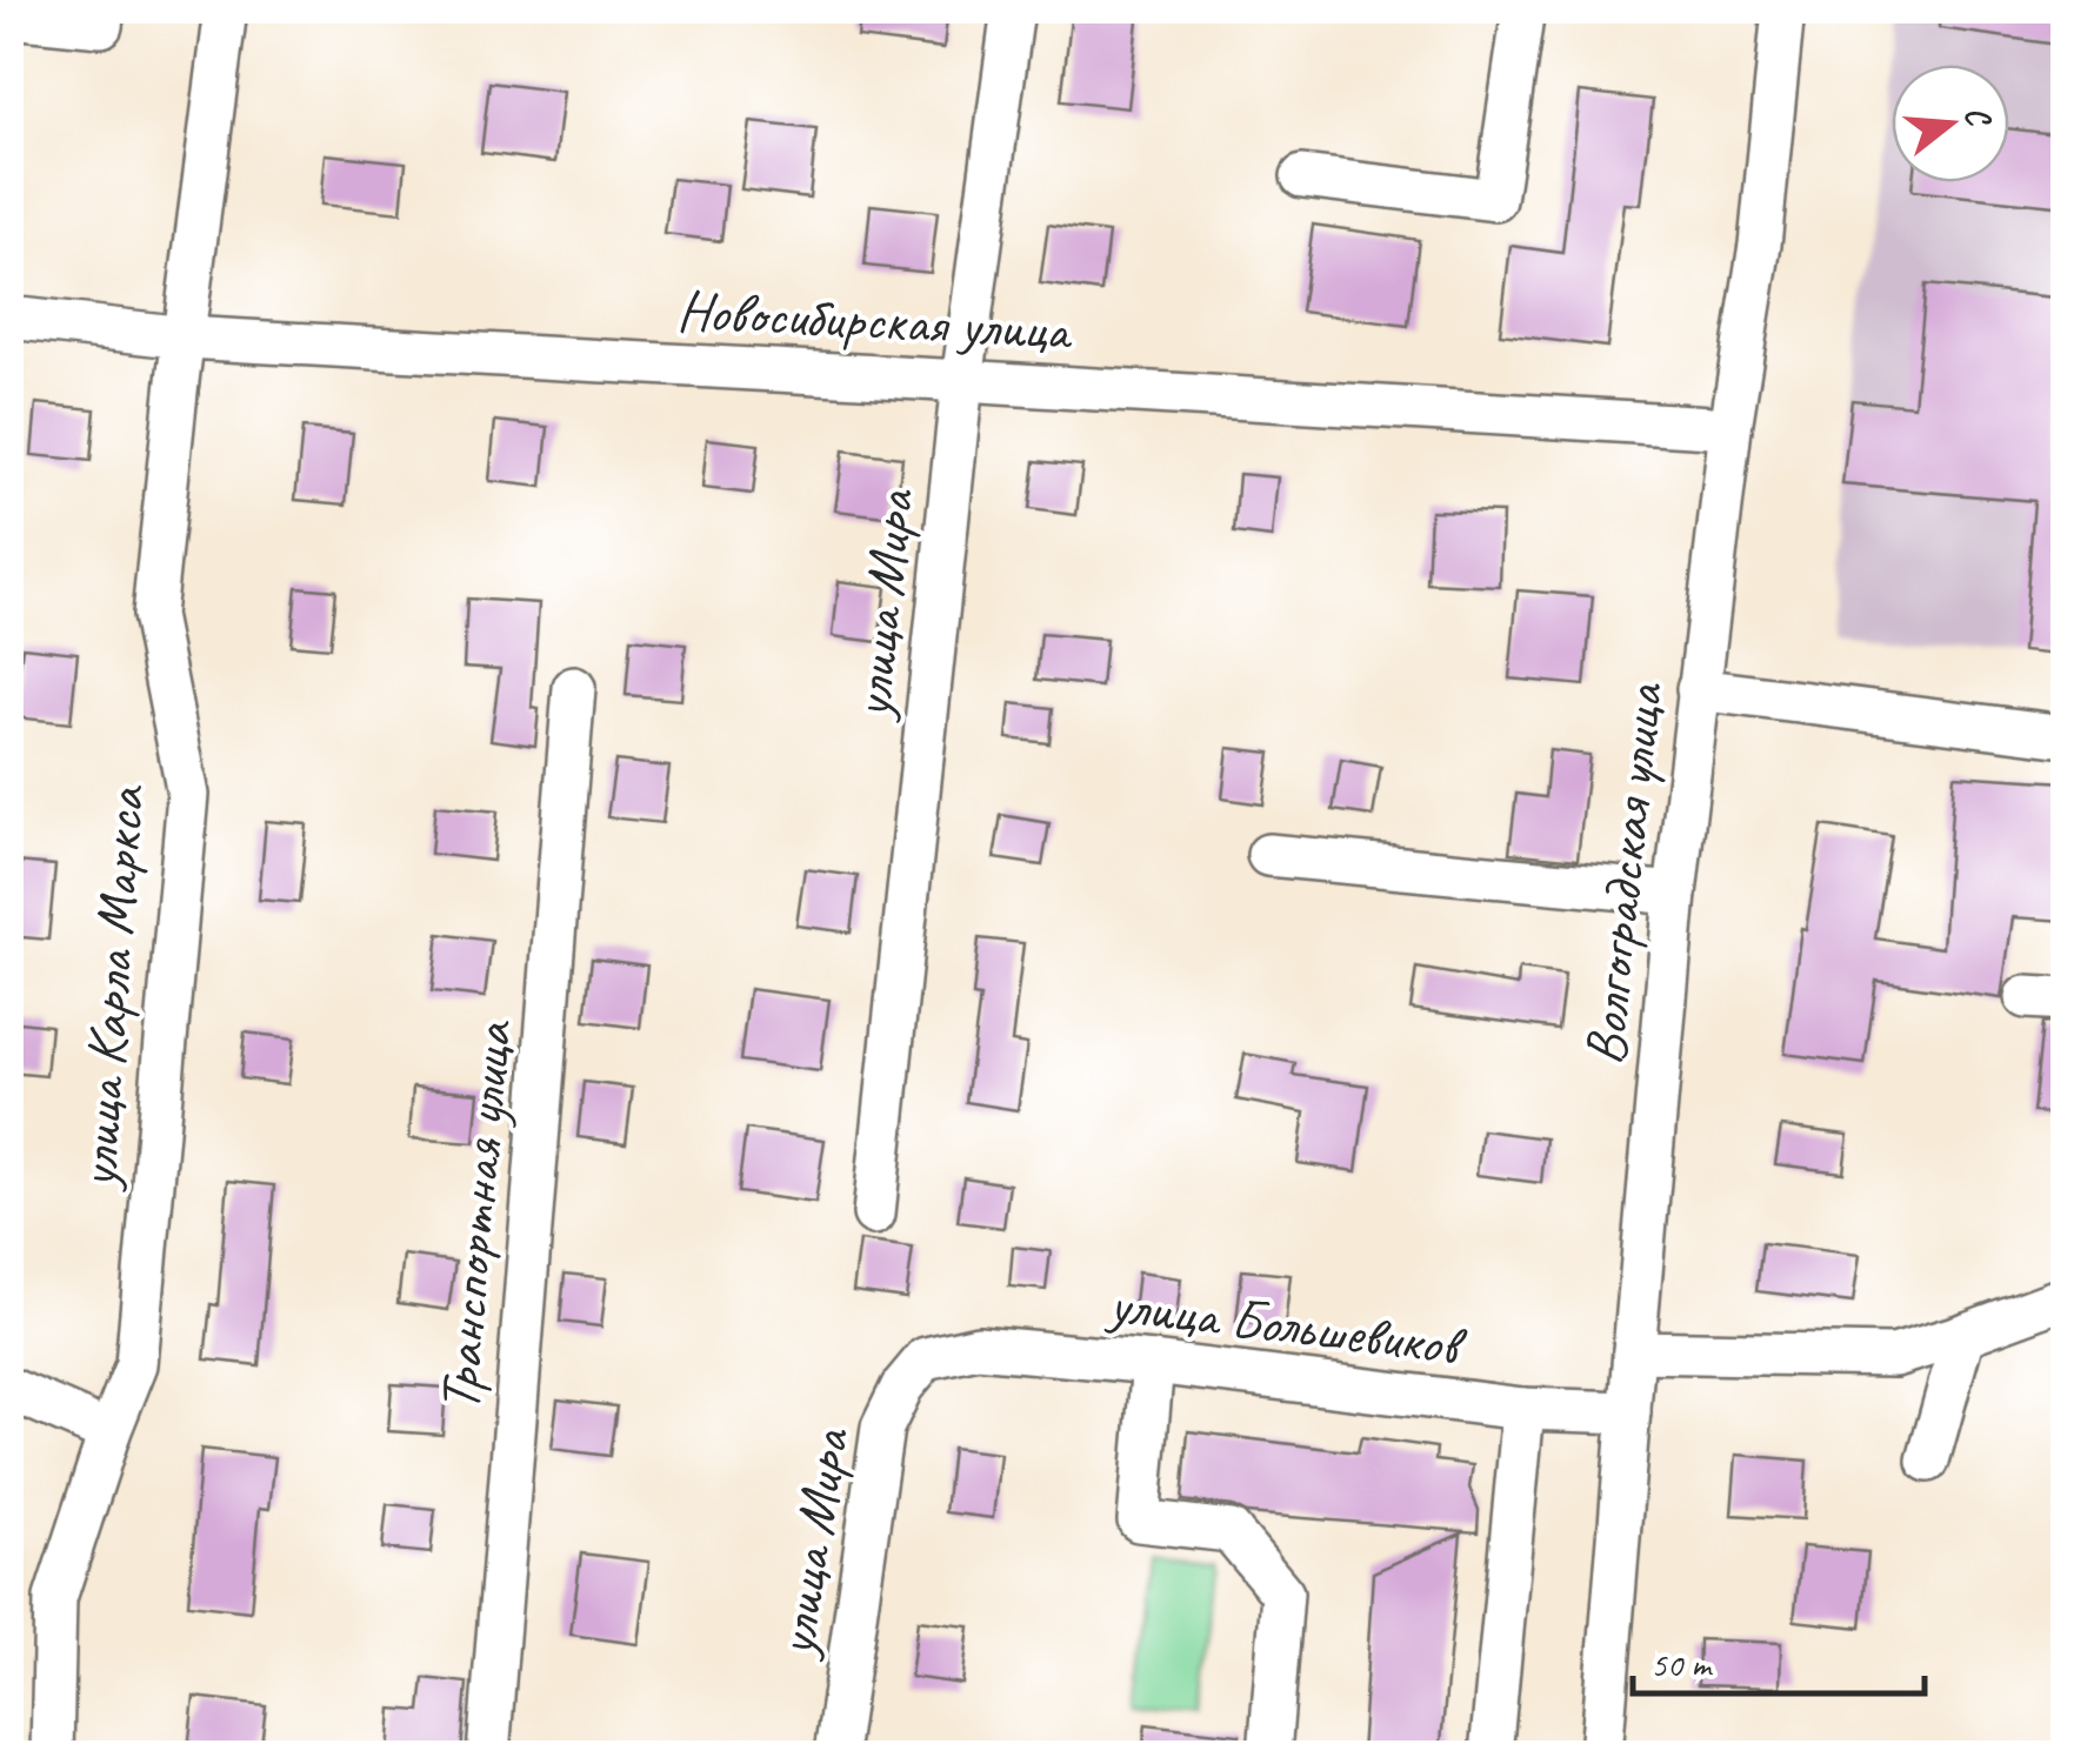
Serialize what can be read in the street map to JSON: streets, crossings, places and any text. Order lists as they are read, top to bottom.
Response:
{
  "streets": {
    "street": [
      "Новосибирская улица",
      "улица Мира",
      "Волгоградская улица",
      "улица Карла Маркса",
      "Транспортная улица",
      "улица Большевиков"
    ]
  },
  "crossings": [
    ["Новосибирская улица", "улица Мира"],
    ["Новосибирская улица", "Волгоградская улица"],
    ["Новосибирская улица", "улица Карла Маркса"],
    ["улица Мира", "улица Большевиков"],
    ["Волгоградская улица", "улица Большевиков"]
  ],
  "scale_bar": "50 m",
  "north": "right"
}
